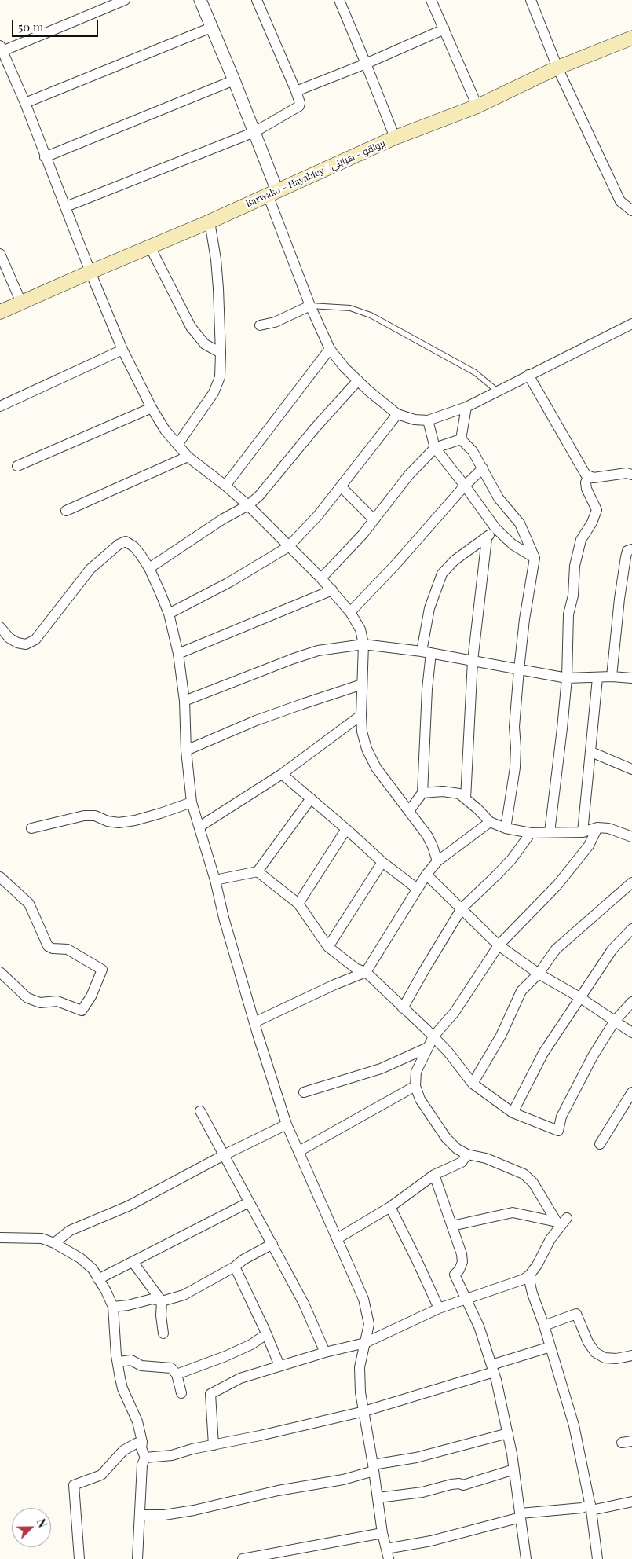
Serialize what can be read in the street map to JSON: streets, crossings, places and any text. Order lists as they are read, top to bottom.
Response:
{
  "streets": {
    "main road": ["Barwako - Hayabley / برواقو - هيابلي"]
  },
  "scale_bar": "50 m",
  "north": "top right"
}
